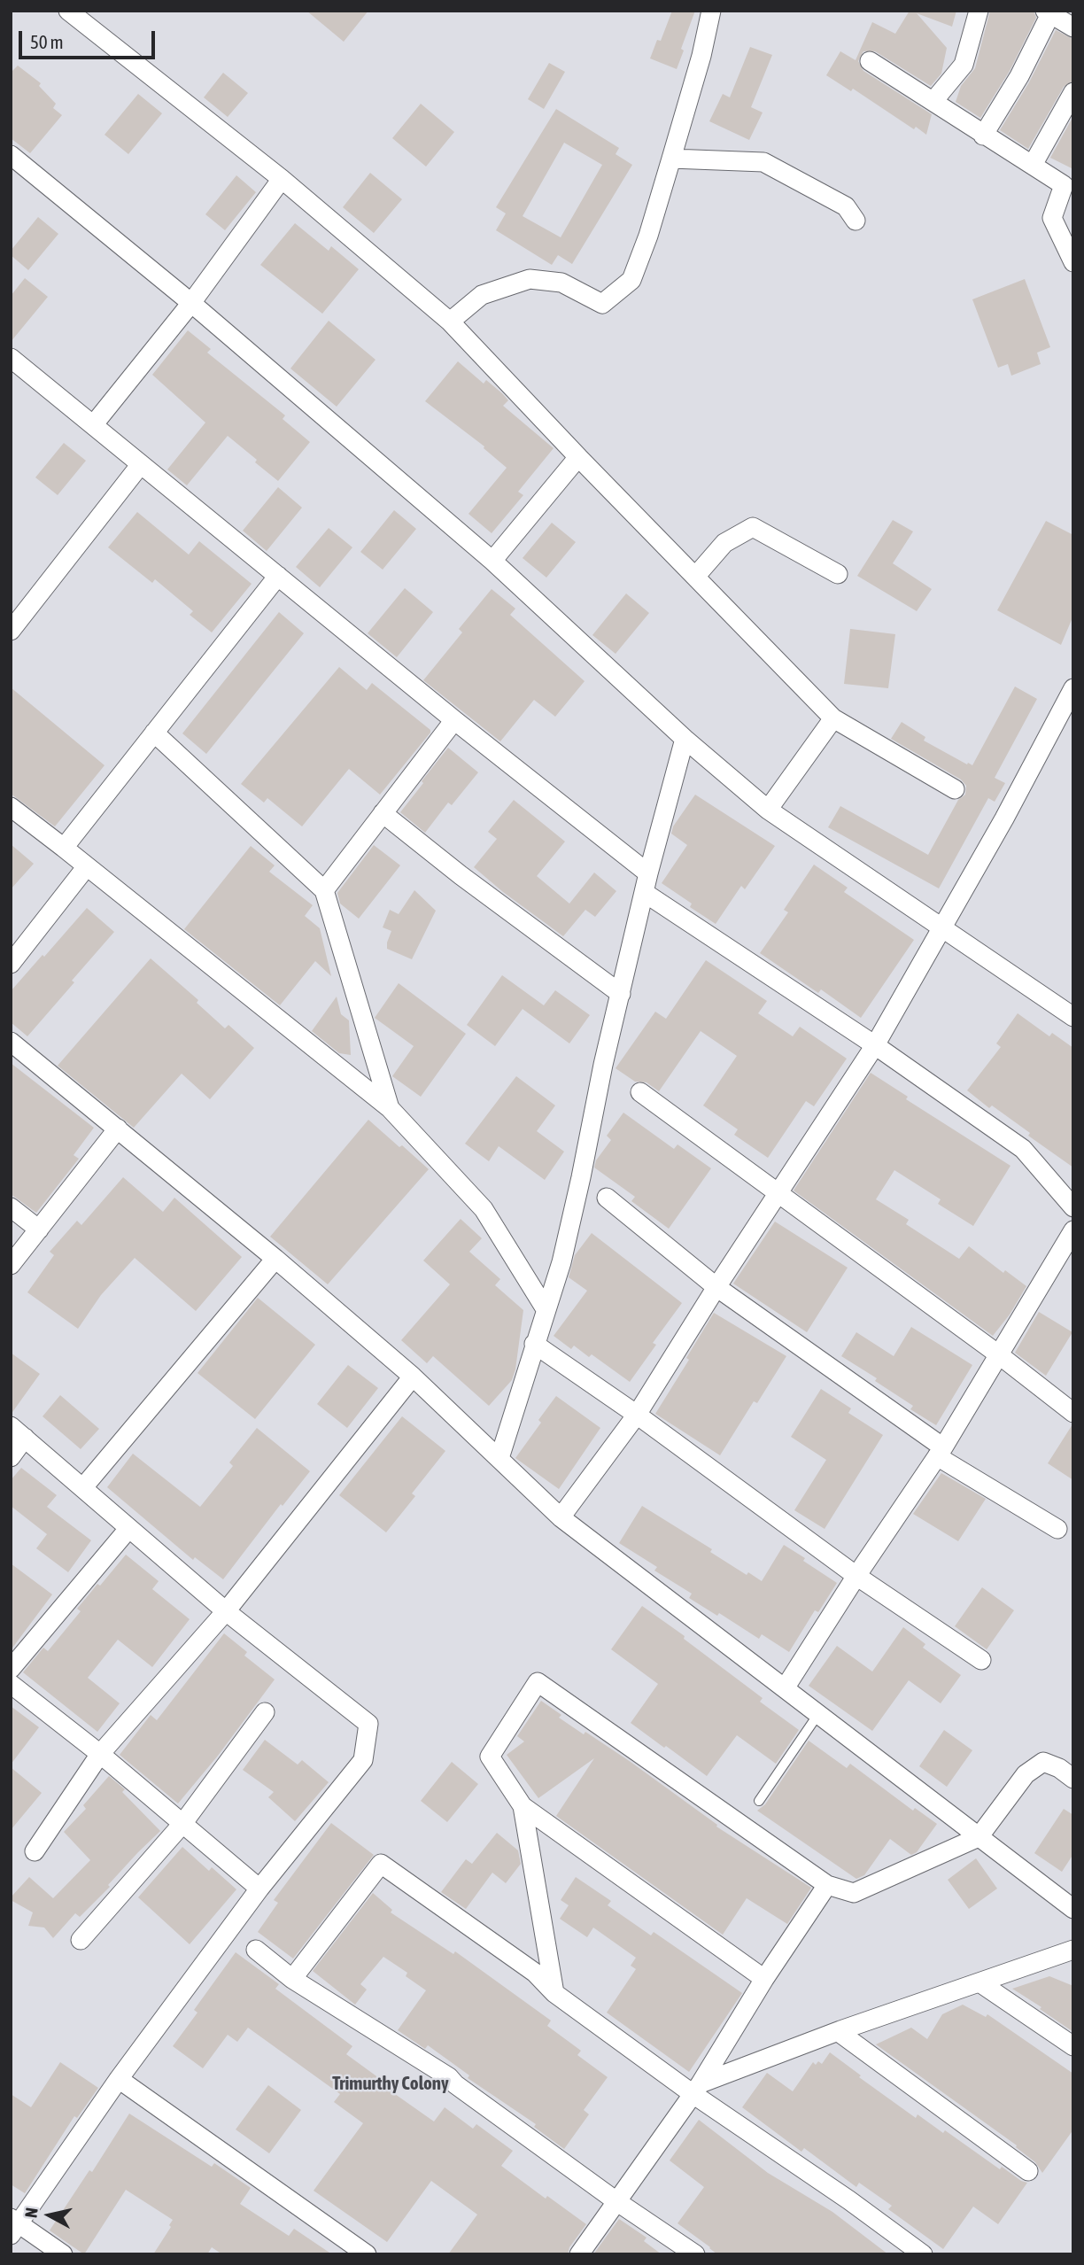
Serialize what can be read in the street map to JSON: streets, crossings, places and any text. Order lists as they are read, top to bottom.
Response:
{
  "districts": ["Trimurthy Colony"],
  "scale_bar": "50 m",
  "north": "left"
}
